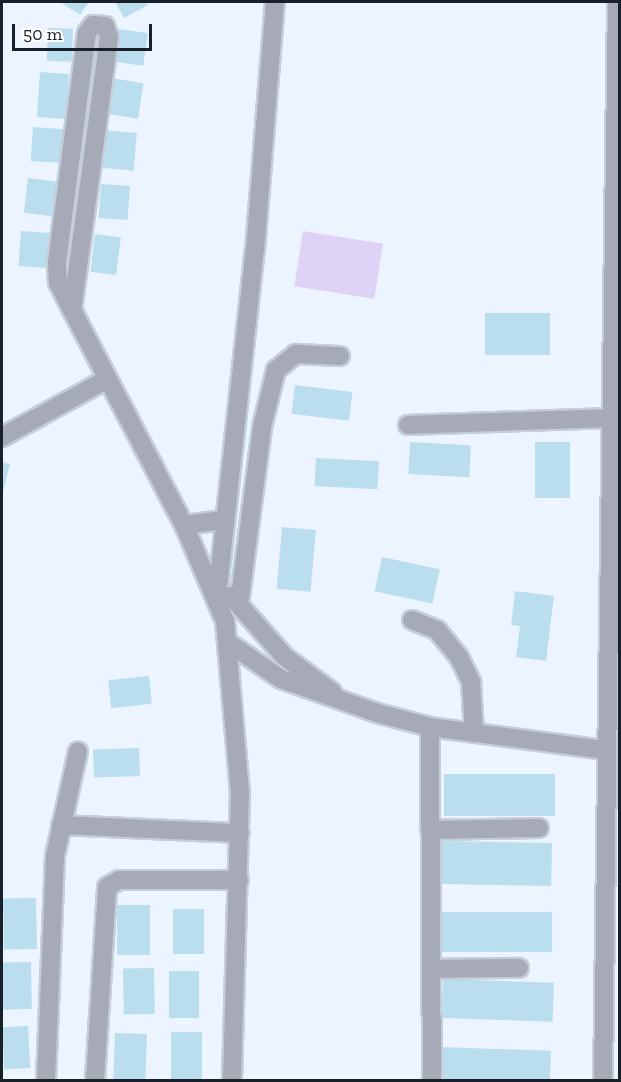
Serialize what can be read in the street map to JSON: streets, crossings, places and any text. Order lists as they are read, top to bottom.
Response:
{
  "scale_bar": "50 m"
}
